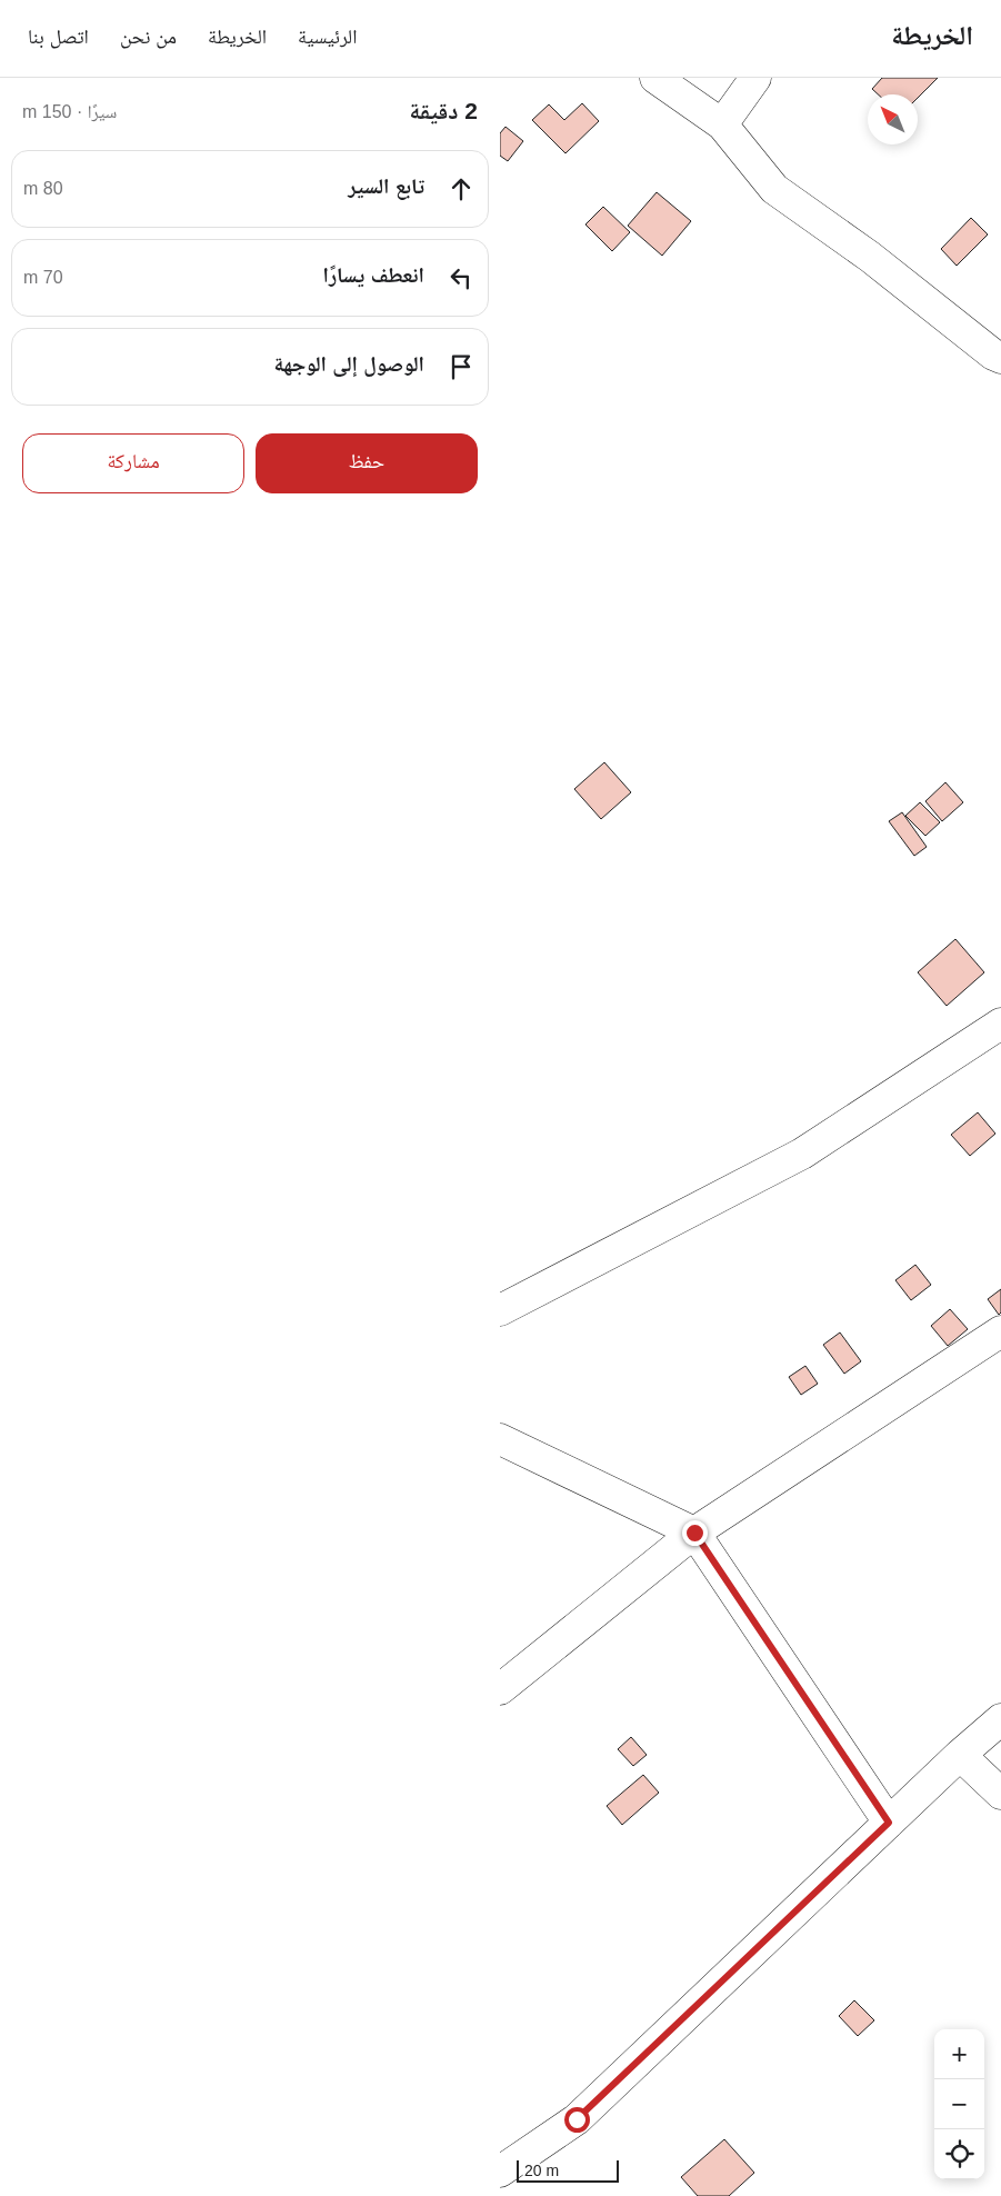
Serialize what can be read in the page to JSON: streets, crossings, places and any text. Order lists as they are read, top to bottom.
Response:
{
  "scale_bar": "20 m",
  "north": "top left",
  "page": {
    "header": "الخريطة",
    "nav": [
      "الرئيسية",
      "الخريطة",
      "من نحن",
      "اتصل بنا"
    ],
    "heading": ["2 دقيقة", "سيرًا · 150 m"],
    "list": [
      ["تابع السير", "80 m"],
      ["انعطف يسارًا", "70 m"],
      "الوصول إلى الوجهة"
    ],
    "buttons": ["حفظ", "مشاركة"],
    "map_buttons": ["+", "−"],
    "scale": "20 m"
  }
}
